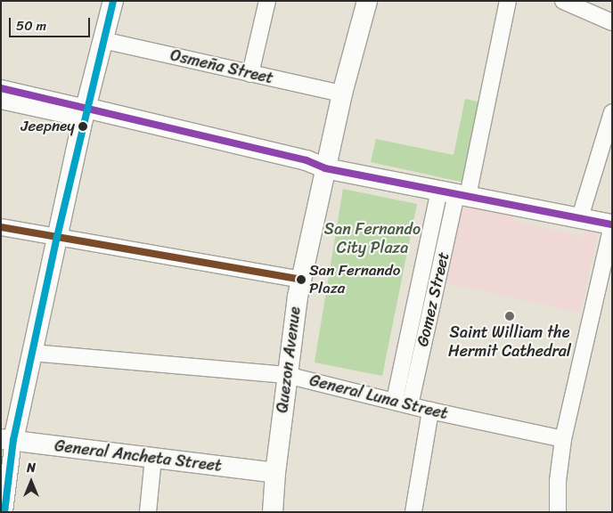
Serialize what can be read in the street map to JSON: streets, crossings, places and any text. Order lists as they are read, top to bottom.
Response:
{
  "streets": {
    "main road": ["Quezon Avenue", "General Ancheta Street"],
    "street": ["Osmeña Street", "Gomez Street", "General Luna Street"]
  },
  "crossings": [
    ["Osmeña Street", "Quezon Avenue"],
    ["Gomez Street", "General Luna Street"],
    ["Quezon Avenue", "General Luna Street"],
    ["Quezon Avenue", "General Ancheta Street"]
  ],
  "parks": ["San Fernando City Plaza"],
  "places": ["Jeepney", "San Fernando Plaza", "Saint William the Hermit Cathedral"],
  "scale_bar": "50 m",
  "north": "top"
}
